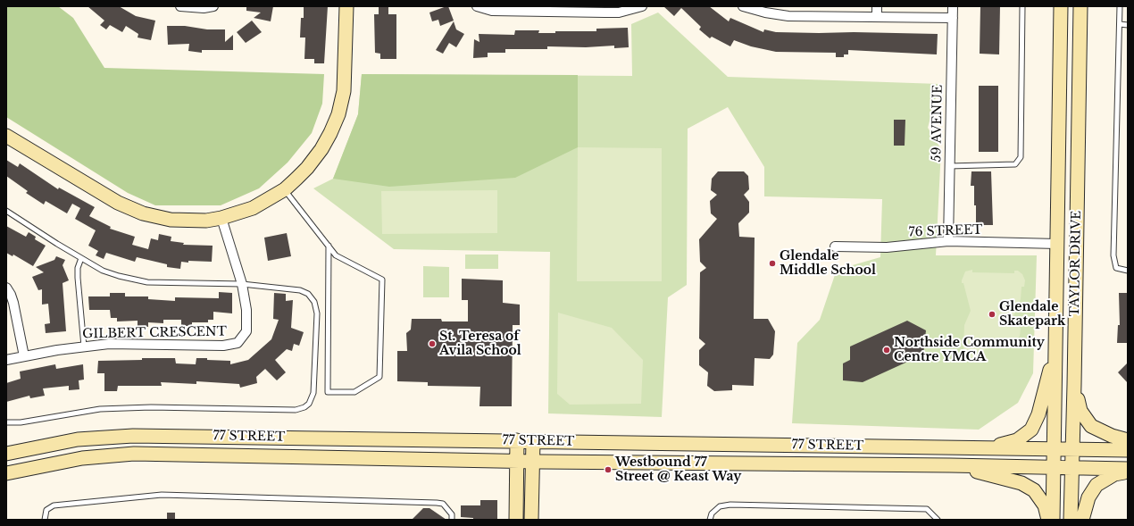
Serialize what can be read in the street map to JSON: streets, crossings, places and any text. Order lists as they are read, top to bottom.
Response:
{
  "streets": {
    "main road": ["TAYLOR DRIVE", "77 STREET"],
    "street": ["59 AVENUE", "76 STREET", "GILBERT CRESCENT"]
  },
  "crossings": [
    ["59 AVENUE", "76 STREET"],
    ["76 STREET", "TAYLOR DRIVE"],
    ["TAYLOR DRIVE", "77 STREET"]
  ],
  "places": [
    "Glendale Middle School",
    "Glendale Skatepark",
    "St. Teresa of Avila School",
    "Northside Community Centre YMCA",
    "Westbound 77 Street @ Keast Way"
  ]
}
